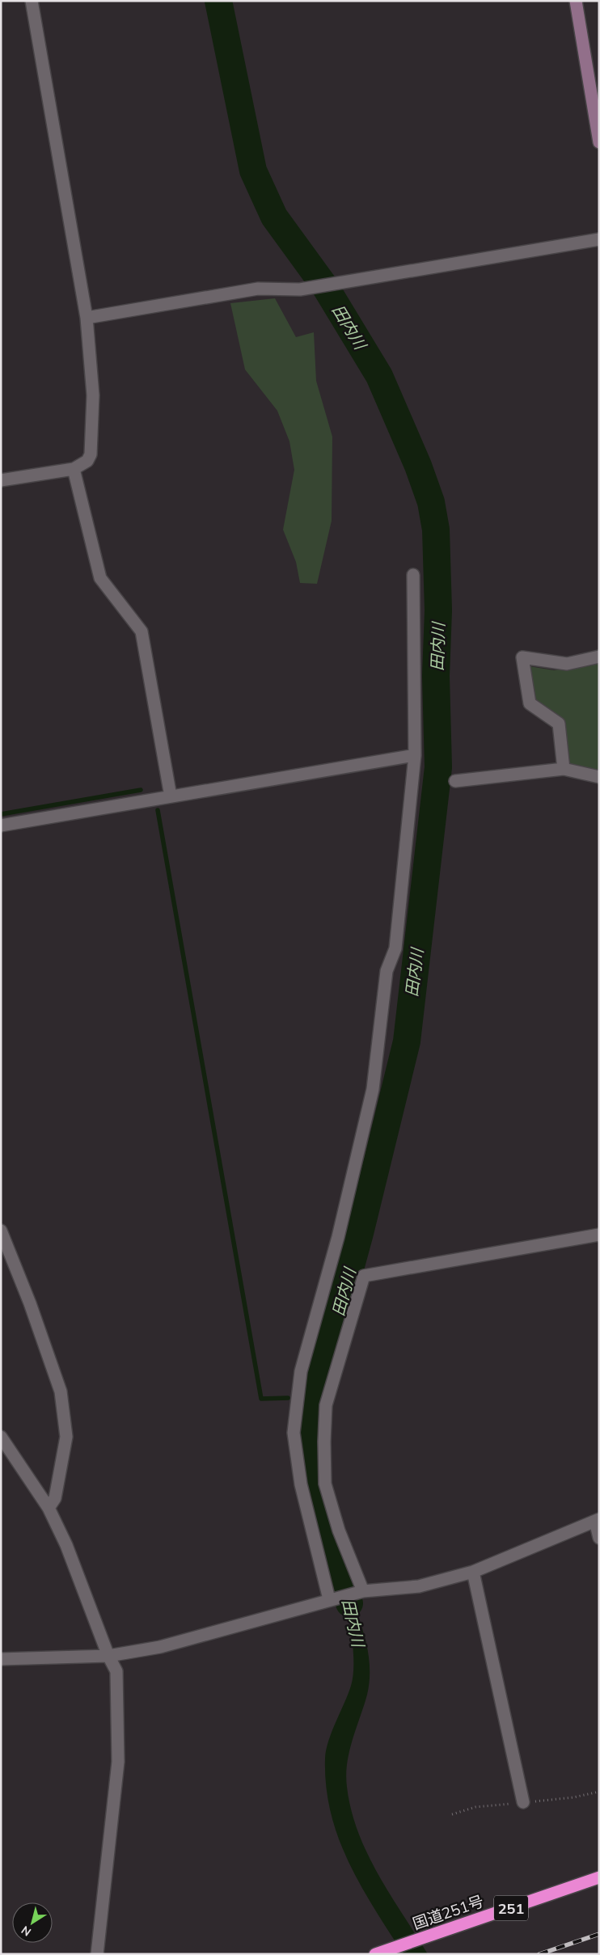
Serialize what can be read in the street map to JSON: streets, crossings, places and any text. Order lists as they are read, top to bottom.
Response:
{
  "streets": {
    "highway": ["251", "国道251号"]
  },
  "water": ["田内川"],
  "north": "bottom left"
}
